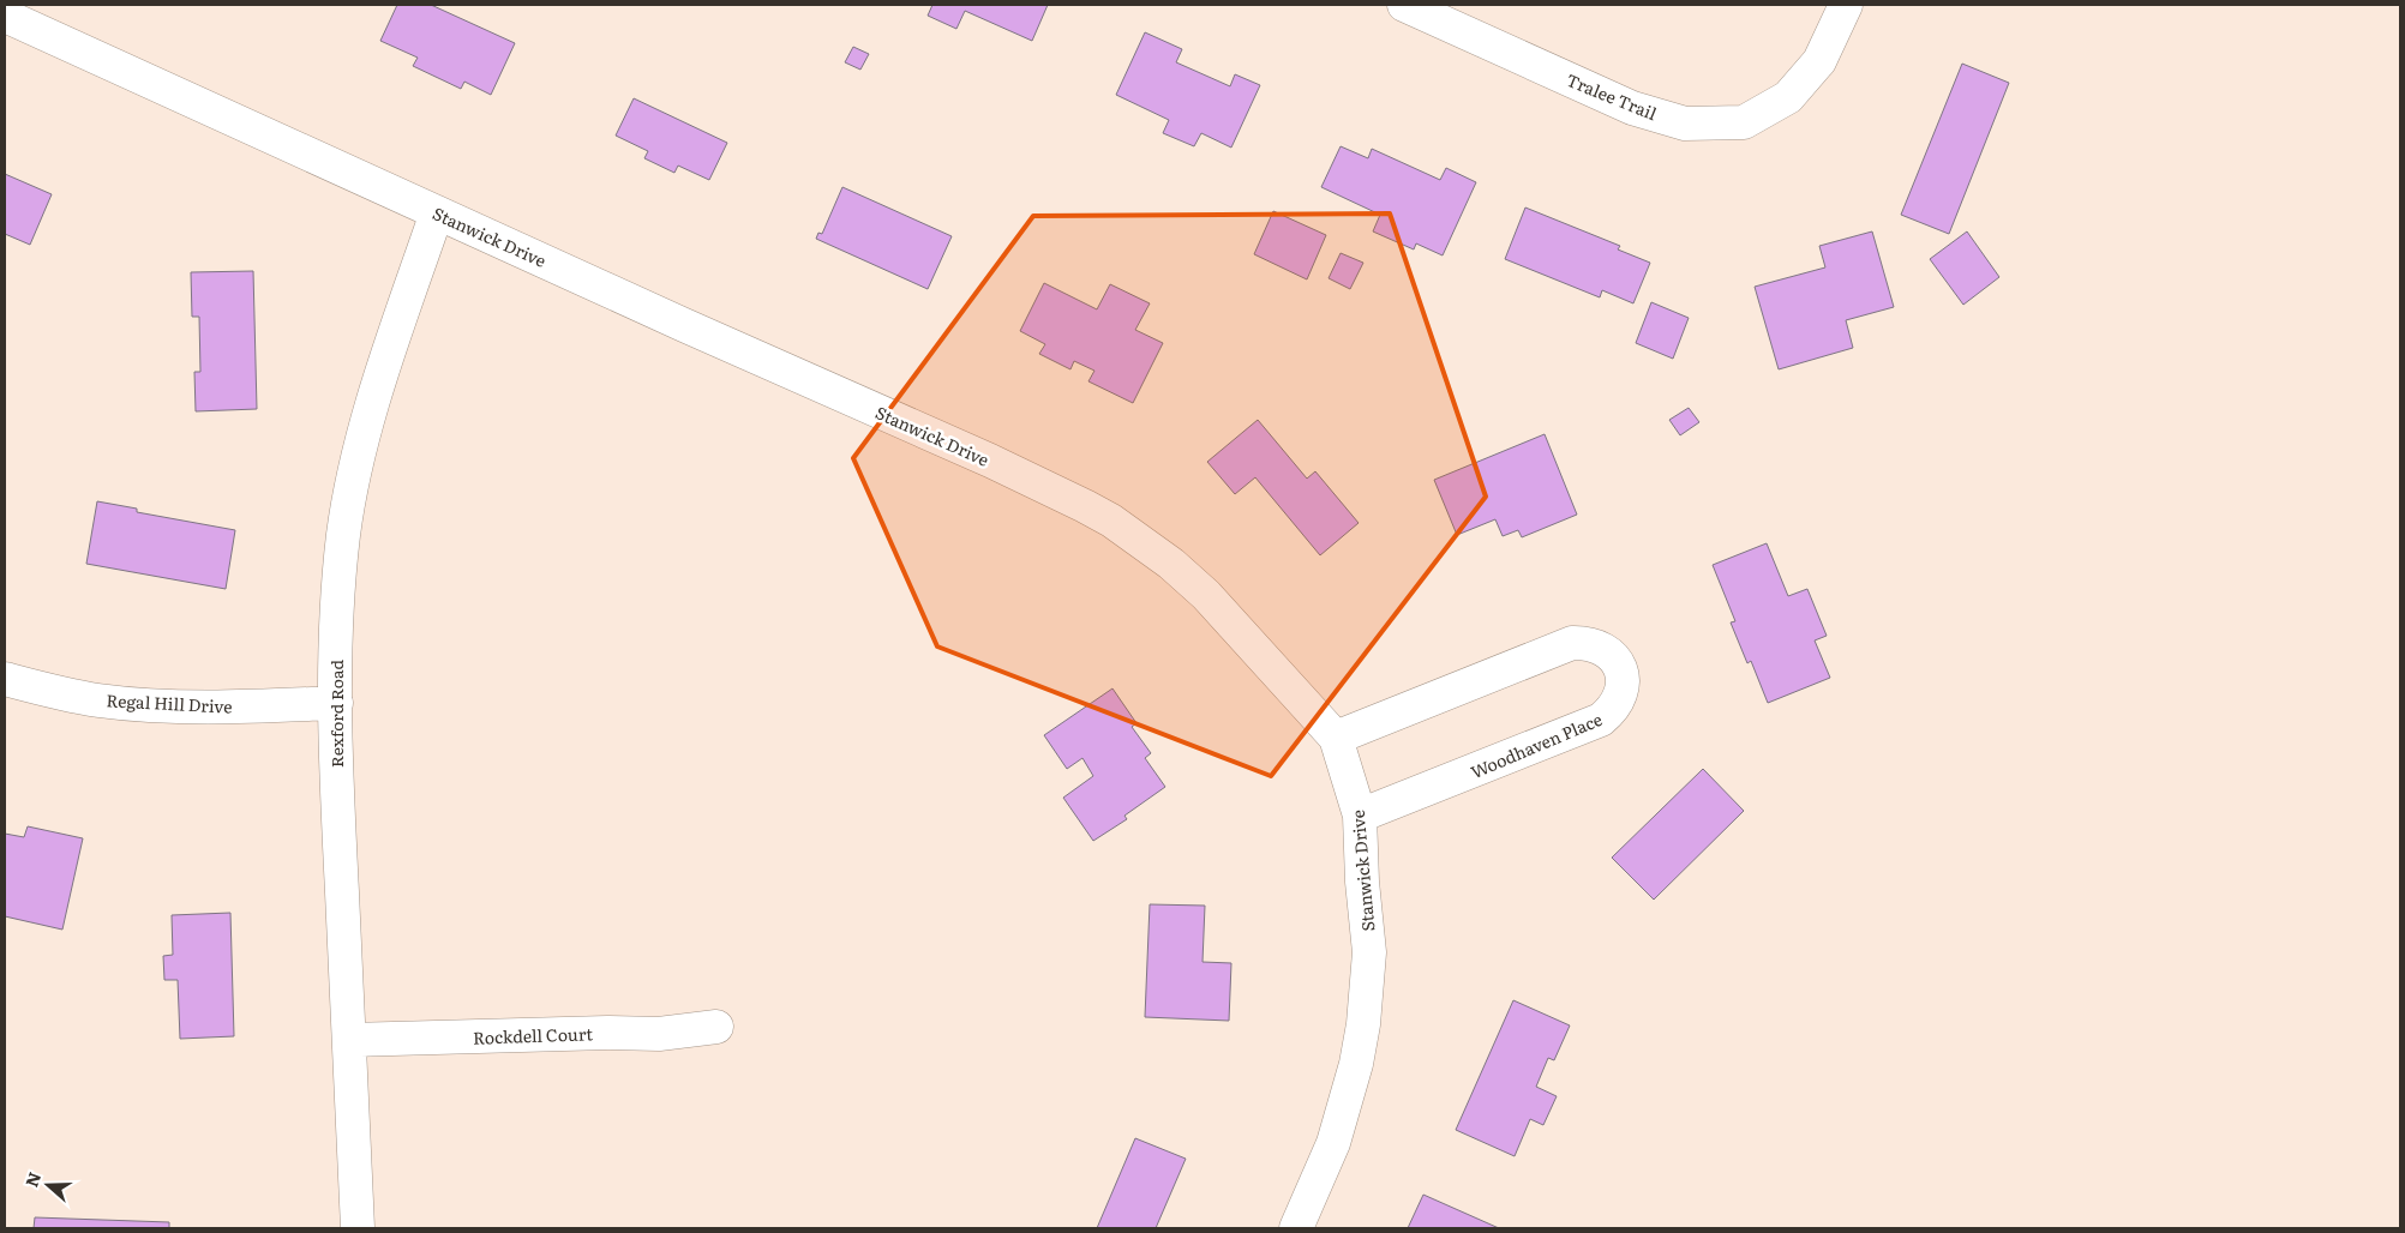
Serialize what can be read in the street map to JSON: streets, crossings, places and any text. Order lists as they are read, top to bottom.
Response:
{
  "streets": {
    "street": [
      "Tralee Trail",
      "Stanwick Drive",
      "Regal Hill Drive",
      "Rexford Road",
      "Woodhaven Place",
      "Rockdell Court"
    ]
  },
  "crossings": [
    ["Stanwick Drive", "Rexford Road"],
    ["Stanwick Drive", "Woodhaven Place"],
    ["Regal Hill Drive", "Rexford Road"],
    ["Rexford Road", "Rockdell Court"]
  ],
  "north": "left"
}
